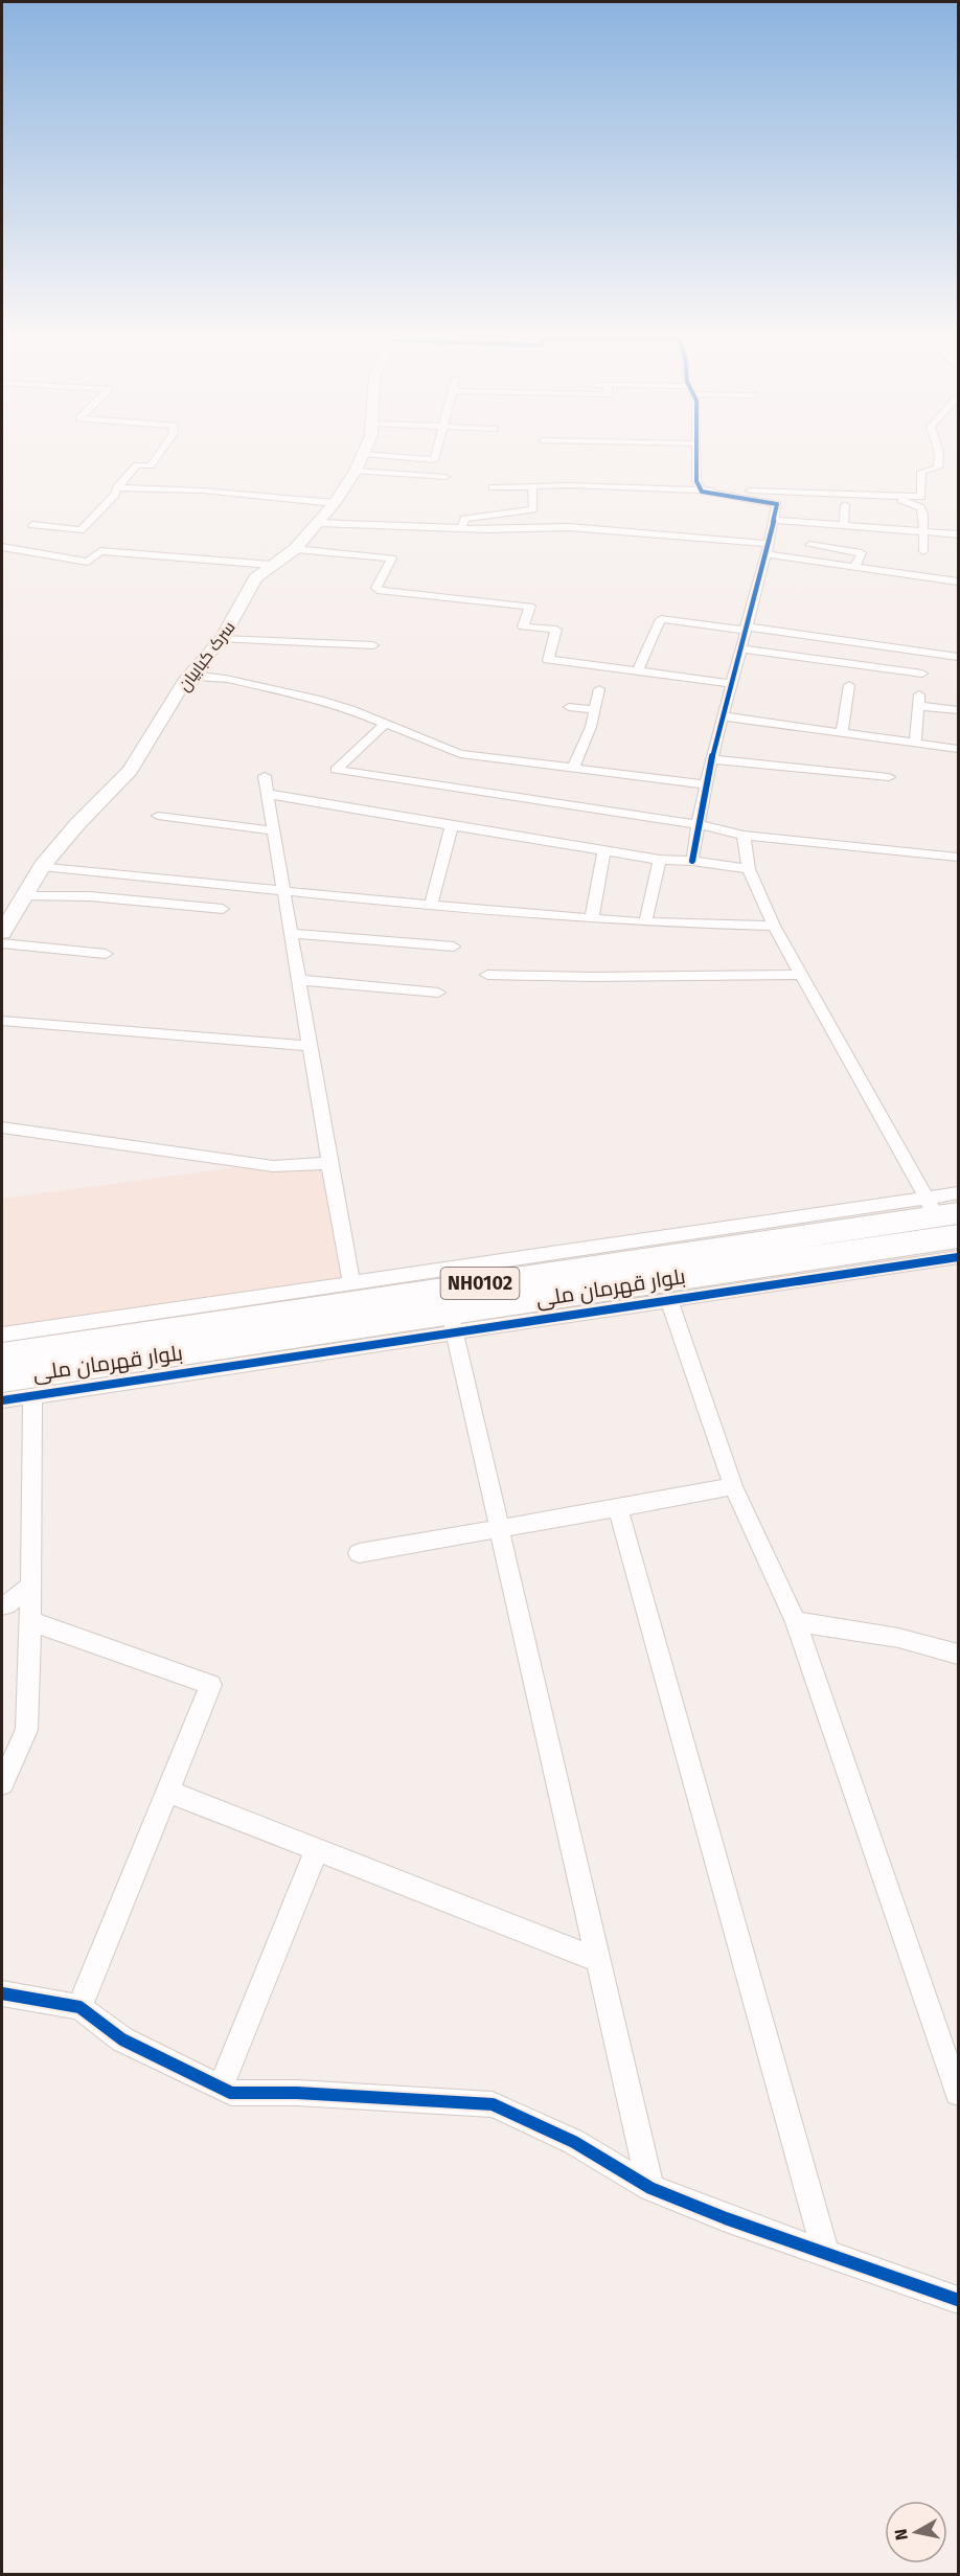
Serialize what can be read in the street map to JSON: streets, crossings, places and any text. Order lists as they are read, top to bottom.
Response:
{
  "streets": {
    "highway": ["NH0102", "بلوار قهرمان ملی"],
    "street": ["سرک کبابیان"]
  },
  "north": "left"
}
